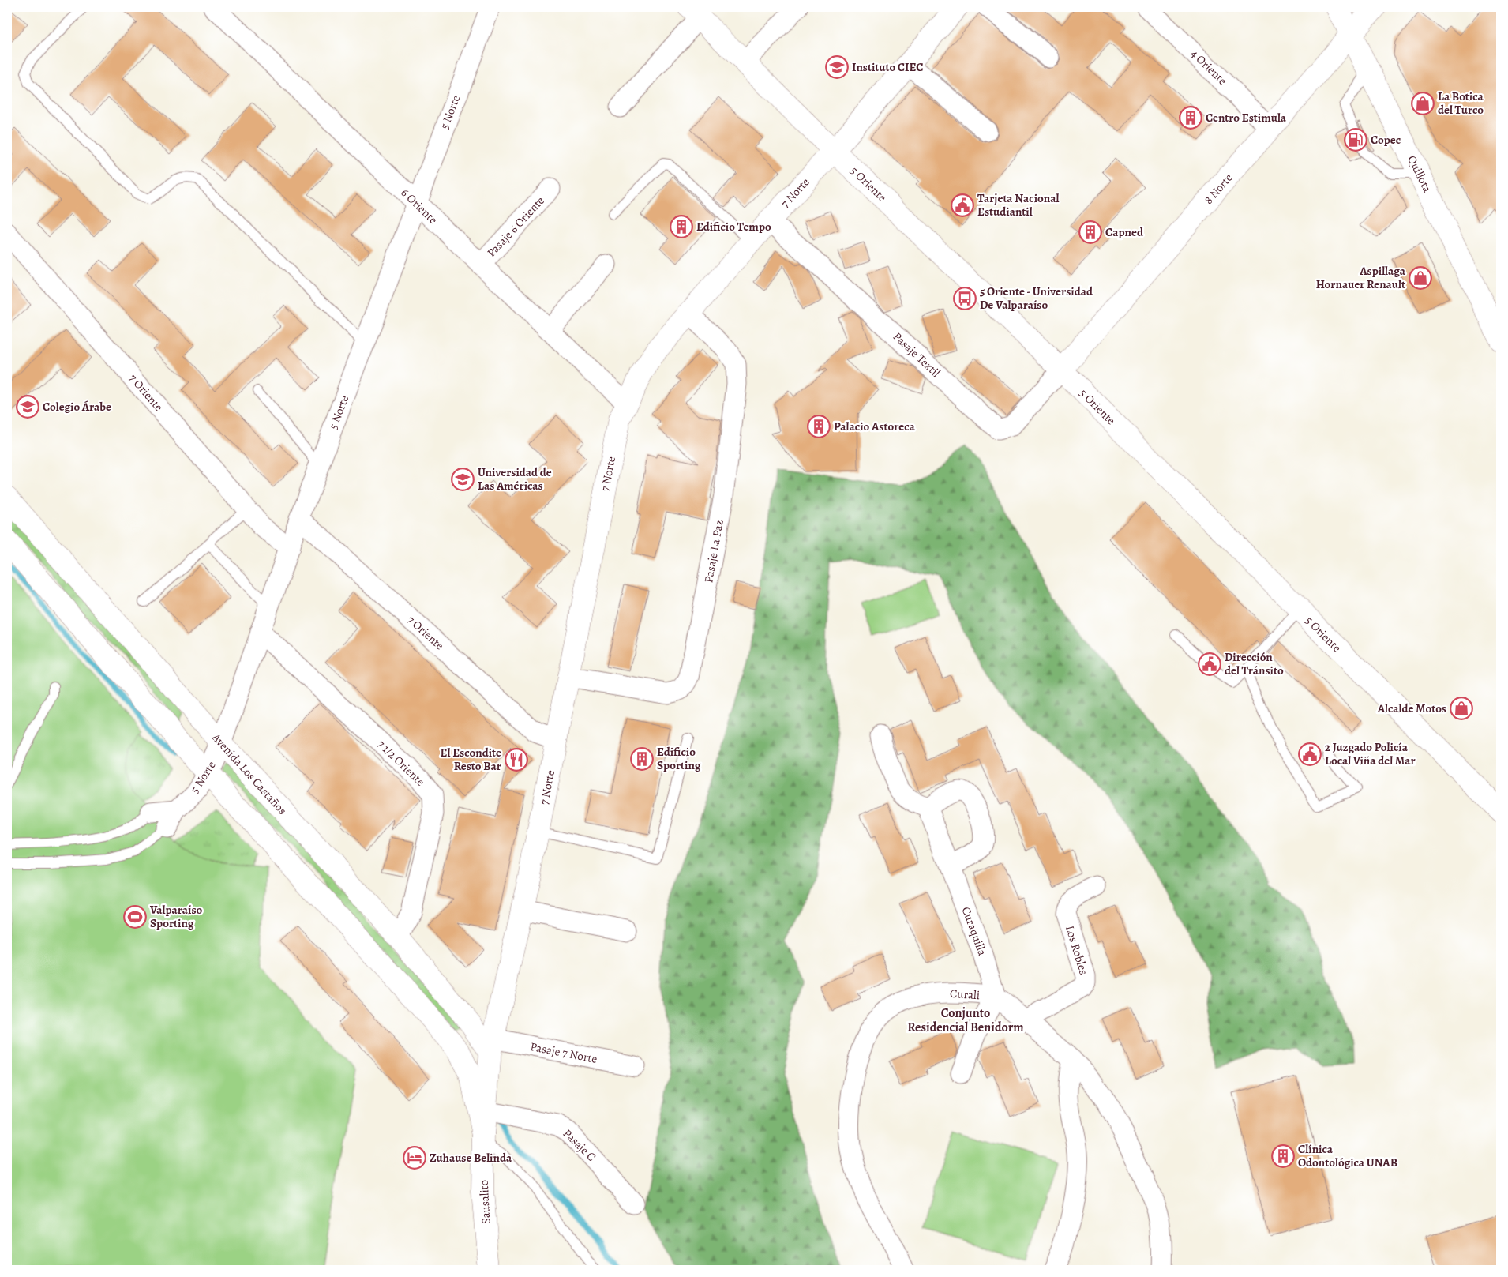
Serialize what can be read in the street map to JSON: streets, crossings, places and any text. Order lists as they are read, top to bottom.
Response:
{
  "streets": {
    "main road": [
      "Quillota",
      "5 Oriente",
      "8 Norte",
      "7 Norte",
      "Avenida Los Castaños",
      "Sausalito"
    ],
    "street": [
      "4 Oriente",
      "5 Norte",
      "6 Oriente",
      "Pasaje 6 Oriente",
      "Pasaje Textil",
      "7 Oriente",
      "Pasaje La Paz",
      "7 1/2 Oriente",
      "Curaquilla",
      "Los Robles",
      "Curali",
      "Pasaje 7 Norte",
      "Pasaje C"
    ]
  },
  "crossings": [
    ["4 Oriente", "8 Norte"],
    ["5 Norte", "6 Oriente"],
    ["5 Norte", "7 Oriente"],
    ["5 Norte", "7 1/2 Oriente"],
    ["5 Norte", "Avenida Los Castaños"],
    ["Quillota", "8 Norte"],
    ["5 Oriente", "8 Norte"],
    ["5 Oriente", "7 Norte"],
    ["5 Oriente", "Pasaje Textil"],
    ["8 Norte", "Pasaje Textil"],
    ["7 Norte", "6 Oriente"],
    ["7 Norte", "Pasaje Textil"],
    ["7 Norte", "7 Oriente"],
    ["7 Norte", "Pasaje La Paz"],
    ["7 Norte", "Avenida Los Castaños"],
    ["7 Norte", "Pasaje 7 Norte"],
    ["7 Norte", "Sausalito"],
    ["6 Oriente", "Pasaje 6 Oriente"],
    ["7 1/2 Oriente", "Avenida Los Castaños"],
    ["Avenida Los Castaños", "Pasaje 7 Norte"],
    ["Avenida Los Castaños", "Sausalito"],
    ["Curaquilla", "Curali"],
    ["Los Robles", "Curali"],
    ["Pasaje 7 Norte", "Sausalito"],
    ["Pasaje C", "Sausalito"]
  ],
  "districts": ["Conjunto Residencial Benidorm"],
  "places": {
    "school or university": ["Instituto CIEC", "Colegio Árabe", "Universidad de Las Américas"],
    "shop": ["La Botica del Turco", "Aspillaga Hornauer Renault", "Alcalde Motos"],
    "building": [
      "Centro Estimula",
      "Edificio Tempo",
      "Capned",
      "Palacio Astoreca",
      "Edificio Sporting",
      "Clínica Odontológica UNAB"
    ],
    "fuel station": ["Copec"],
    "public building": ["Tarjeta Nacional Estudiantil", "Dirección del Tránsito", "2 Juzgado Policía Local Viña del Mar"],
    "bus stop": ["5 Oriente - Universidad De Valparaíso"],
    "restaurant": ["El Escondite Resto Bar"],
    "sports": ["Valparaíso Sporting"],
    "hotel": ["Zuhause Belinda"]
  }
}
